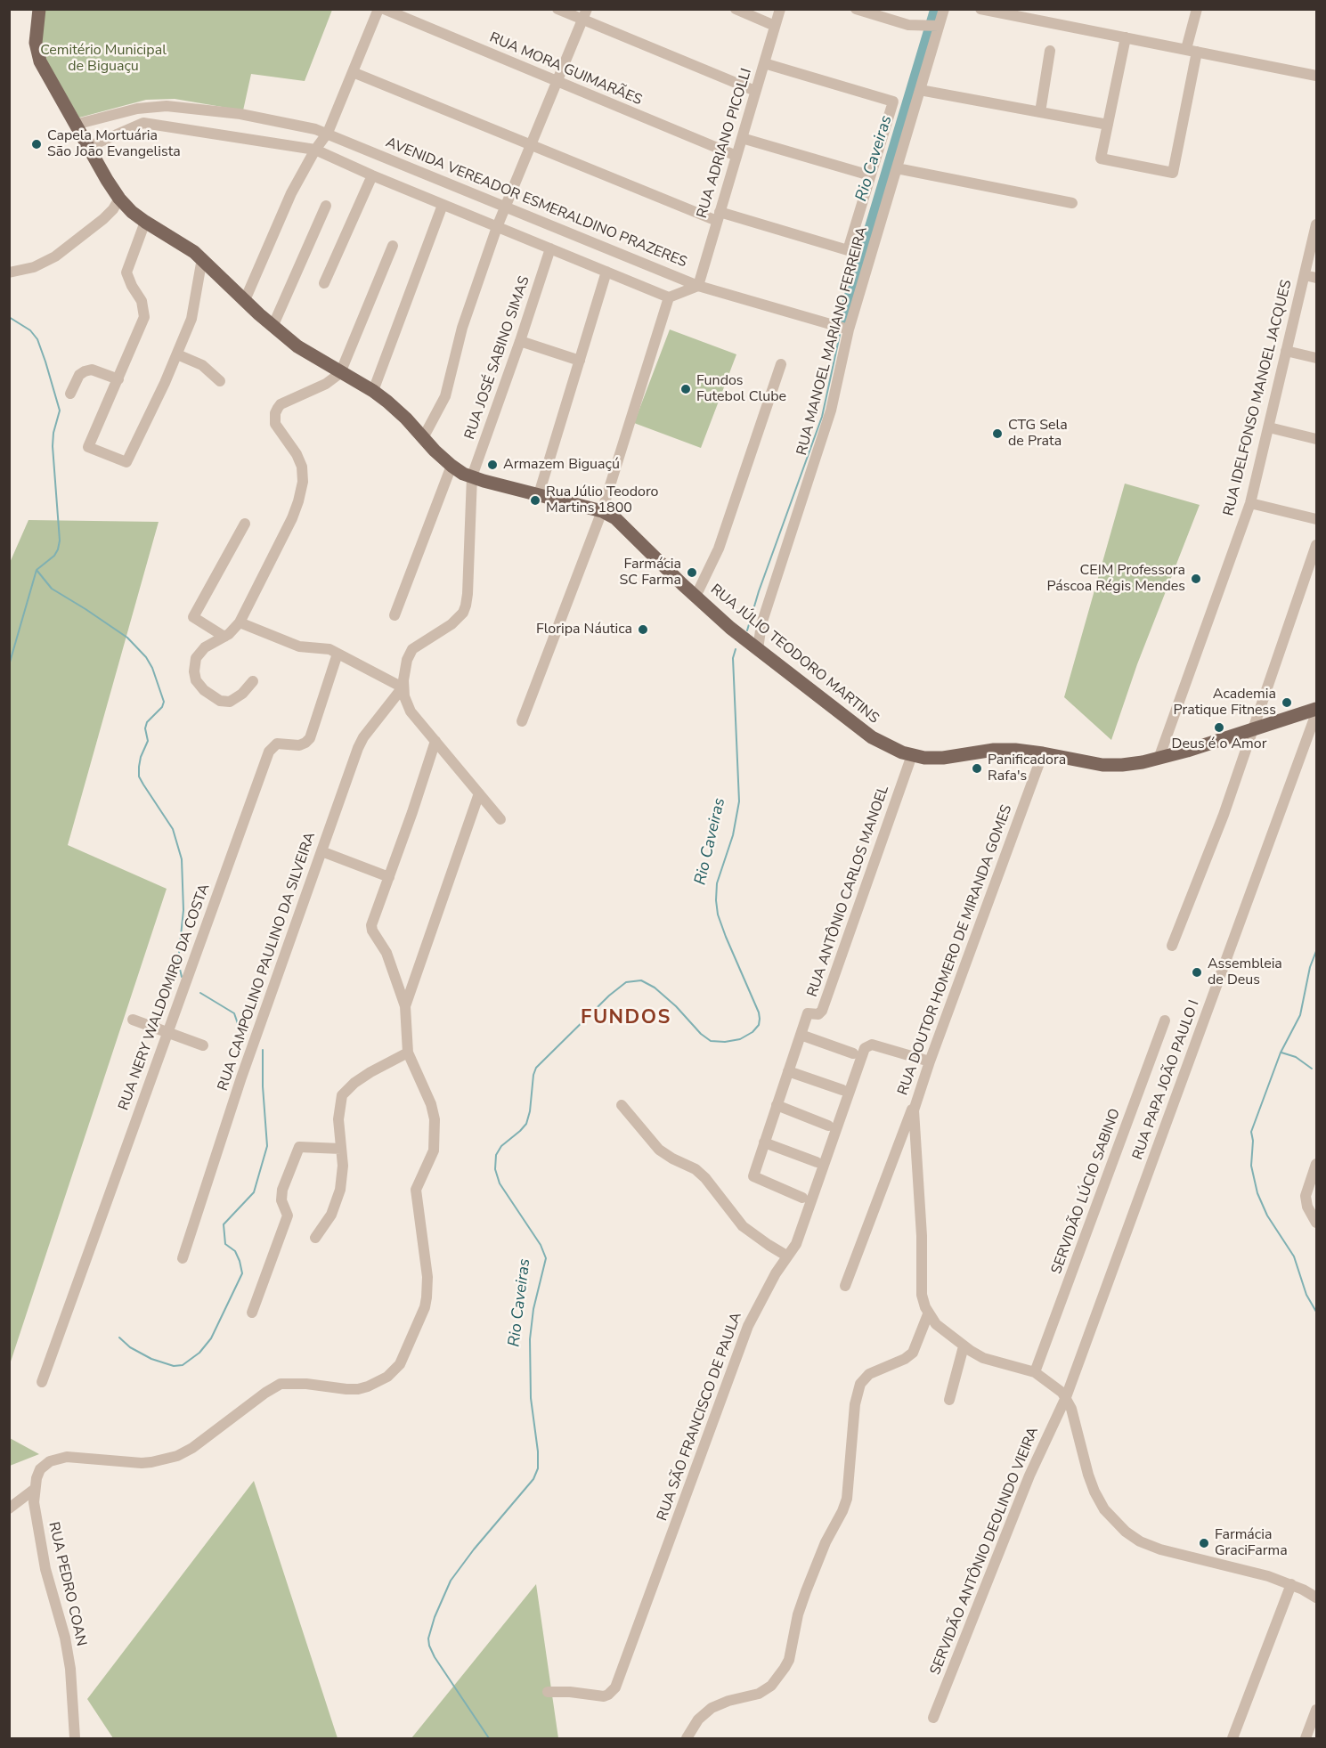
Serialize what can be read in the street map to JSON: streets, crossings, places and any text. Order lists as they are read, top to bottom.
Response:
{
  "streets": {
    "main road": ["RUA JÚLIO TEODORO MARTINS"],
    "street": [
      "RUA MORA GUIMARÃES",
      "RUA ADRIANO PICOLLI",
      "AVENIDA VEREADOR ESMERALDINO PRAZERES",
      "RUA MANOEL MARIANO FERREIRA",
      "RUA JOSÉ SABINO SIMAS",
      "RUA IDELFONSO MANOEL JACQUES",
      "RUA ANTÔNIO CARLOS MANOEL",
      "RUA DOUTOR HOMERO DE MIRANDA GOMES",
      "RUA CAMPOLINO PAULINO DA SILVEIRA",
      "RUA NERY WALDOMIRO DA COSTA",
      "RUA PAPA JOÃO PAULO I",
      "SERVIDÃO LÚCIO SABINO",
      "RUA SÃO FRANCISCO DE PAULA",
      "SERVIDÃO ANTÔNIO DEOLINDO VIEIRA",
      "RUA PEDRO COAN"
    ]
  },
  "crossings": [
    ["RUA MORA GUIMARÃES", "RUA ADRIANO PICOLLI"],
    ["RUA ADRIANO PICOLLI", "AVENIDA VEREADOR ESMERALDINO PRAZERES"],
    ["AVENIDA VEREADOR ESMERALDINO PRAZERES", "RUA JÚLIO TEODORO MARTINS"],
    ["RUA MANOEL MARIANO FERREIRA", "RUA JÚLIO TEODORO MARTINS"],
    ["RUA JOSÉ SABINO SIMAS", "RUA JÚLIO TEODORO MARTINS"],
    ["RUA JOSÉ SABINO SIMAS", "RUA CAMPOLINO PAULINO DA SILVEIRA"],
    ["RUA IDELFONSO MANOEL JACQUES", "RUA JÚLIO TEODORO MARTINS"],
    ["RUA JÚLIO TEODORO MARTINS", "RUA ANTÔNIO CARLOS MANOEL"],
    ["RUA JÚLIO TEODORO MARTINS", "RUA DOUTOR HOMERO DE MIRANDA GOMES"],
    ["RUA DOUTOR HOMERO DE MIRANDA GOMES", "RUA SÃO FRANCISCO DE PAULA"],
    ["RUA PAPA JOÃO PAULO I", "SERVIDÃO ANTÔNIO DEOLINDO VIEIRA"]
  ],
  "districts": ["FUNDOS"],
  "water": ["Rio Caveiras"],
  "parks": ["Cemitério Municipal de Biguaçu"],
  "places": [
    "Capela Mortuária São João Evangelista",
    "Fundos Futebol Clube",
    "CTG Sela de Prata",
    "Armazem Biguaçú",
    "Rua Júlio Teodoro Martins 1800",
    "Farmácia SC Farma",
    "CEIM Professora Páscoa Régis Mendes",
    "Floripa Náutica",
    "Academia Pratique Fitness",
    "Deus é o Amor",
    "Panificadora Rafa's",
    "Assembleia de Deus",
    "Farmácia GraciFarma"
  ]
}
